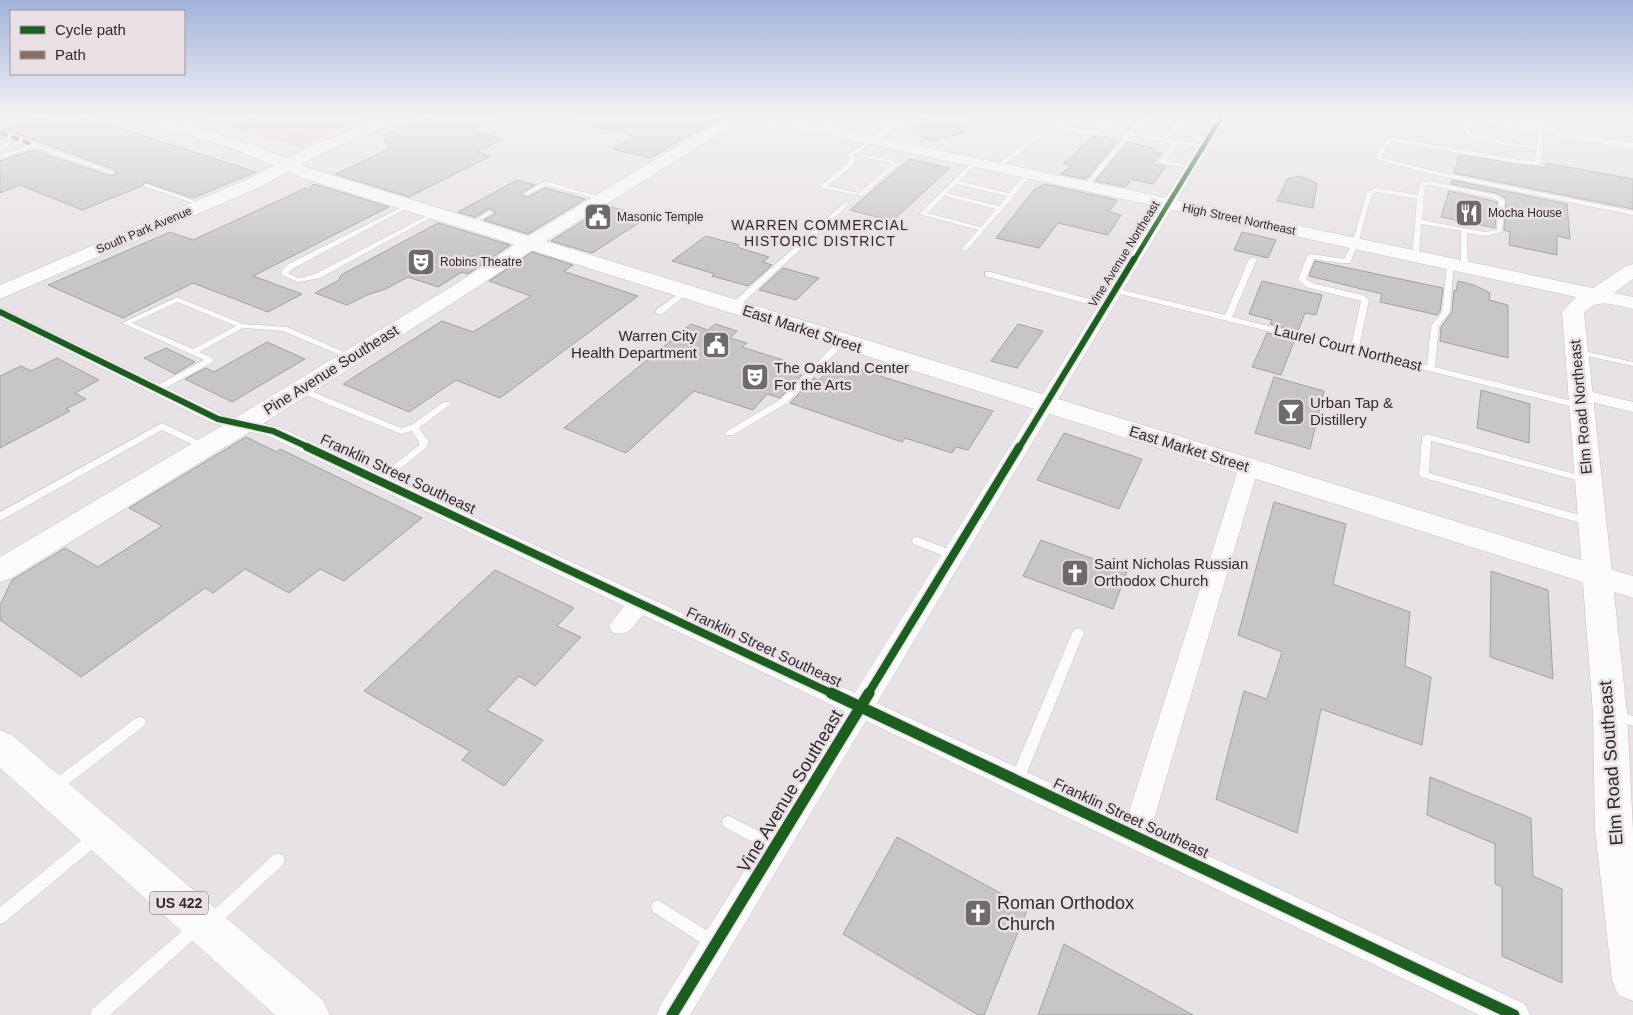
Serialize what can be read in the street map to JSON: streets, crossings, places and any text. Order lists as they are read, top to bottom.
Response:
{
  "streets": {
    "main road": [
      "High Street Northeast",
      "South Park Avenue",
      "East Market Street",
      "Pine Avenue Southeast",
      "Elm Road Northeast",
      "Elm Road Southeast",
      "US 422"
    ],
    "street": ["Vine Avenue Northeast", "Franklin Street Southeast", "Vine Avenue Southeast"],
    "lane": ["Laurel Court Northeast"]
  },
  "crossings": [
    ["High Street Northeast", "Vine Avenue Northeast"],
    ["High Street Northeast", "Elm Road Northeast"],
    ["South Park Avenue", "East Market Street"],
    ["Vine Avenue Northeast", "East Market Street"],
    ["Vine Avenue Northeast", "Laurel Court Northeast"],
    ["Vine Avenue Northeast", "Vine Avenue Southeast"],
    ["East Market Street", "Pine Avenue Southeast"],
    ["East Market Street", "Elm Road Northeast"],
    ["East Market Street", "Elm Road Southeast"],
    ["East Market Street", "Vine Avenue Southeast"],
    ["Laurel Court Northeast", "Elm Road Northeast"],
    ["Pine Avenue Southeast", "Franklin Street Southeast"],
    ["Elm Road Northeast", "Elm Road Southeast"],
    ["Franklin Street Southeast", "Vine Avenue Southeast"]
  ],
  "districts": ["WARREN COMMERCIAL HISTORIC DISTRICT"],
  "places": {
    "restaurant": ["Mocha House"],
    "public building": ["Masonic Temple", "Warren City Health Department"],
    "theatre": ["Robins Theatre", "The Oakland Center For the Arts"],
    "bar": ["Urban Tap & Distillery"],
    "church": ["Saint Nicholas Russian Orthodox Church", "Roman Orthodox Church"]
  },
  "legend": ["Cycle path", "Path"]
}
